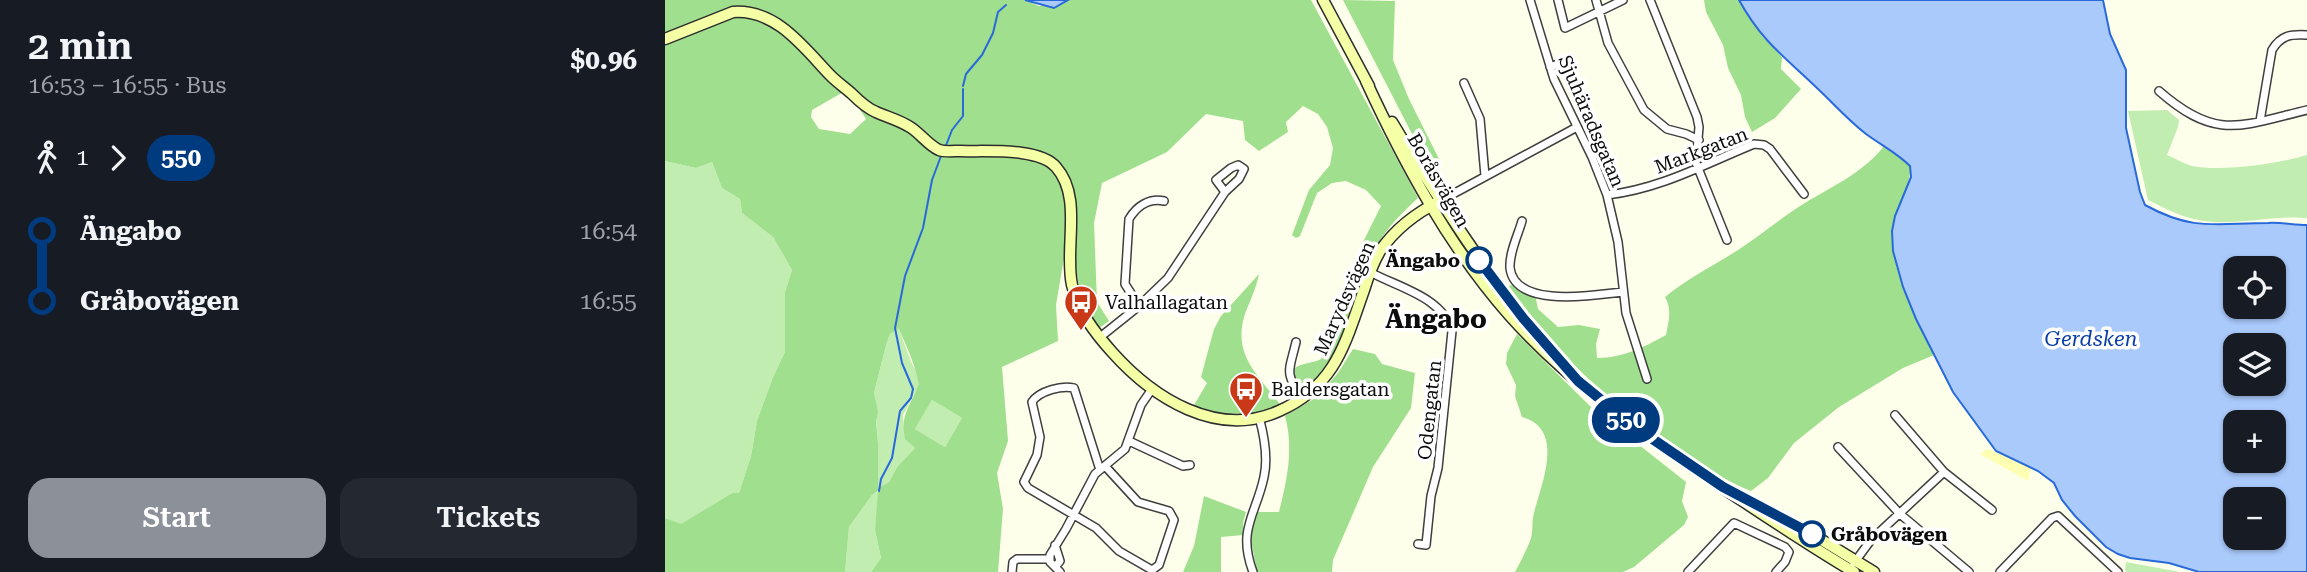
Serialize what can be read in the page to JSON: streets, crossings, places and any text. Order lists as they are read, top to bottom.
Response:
{
  "streets": {
    "street": [
      "Sjuhäradsgatan",
      "Markgatan",
      "Boråsvägen",
      "Marydsvägen",
      "Odengatan"
    ]
  },
  "crossings": [
    ["Sjuhäradsgatan", "Markgatan"],
    ["Boråsvägen", "Marydsvägen"],
    ["Marydsvägen", "Odengatan"]
  ],
  "districts": ["Ängabo"],
  "water": ["Gerdsken"],
  "places": {
    "other": ["Ängabo", "Gråbovägen"],
    "bus stop": ["Valhallagatan", "Baldersgatan"]
  },
  "lines": ["bus line 550"],
  "page": {
    "heading": ["2 min", "16:53 – 16:55 · Bus", "$0.96"],
    "on_map": "550",
    "legs": ["1", "550"],
    "list": [
      {
        "name": "Ängabo",
        "value": "16:54"
      },
      {
        "name": "Gråbovägen",
        "value": "16:55"
      }
    ],
    "map_buttons": ["+", "−"],
    "buttons": ["Start", "Tickets"]
  }
}
